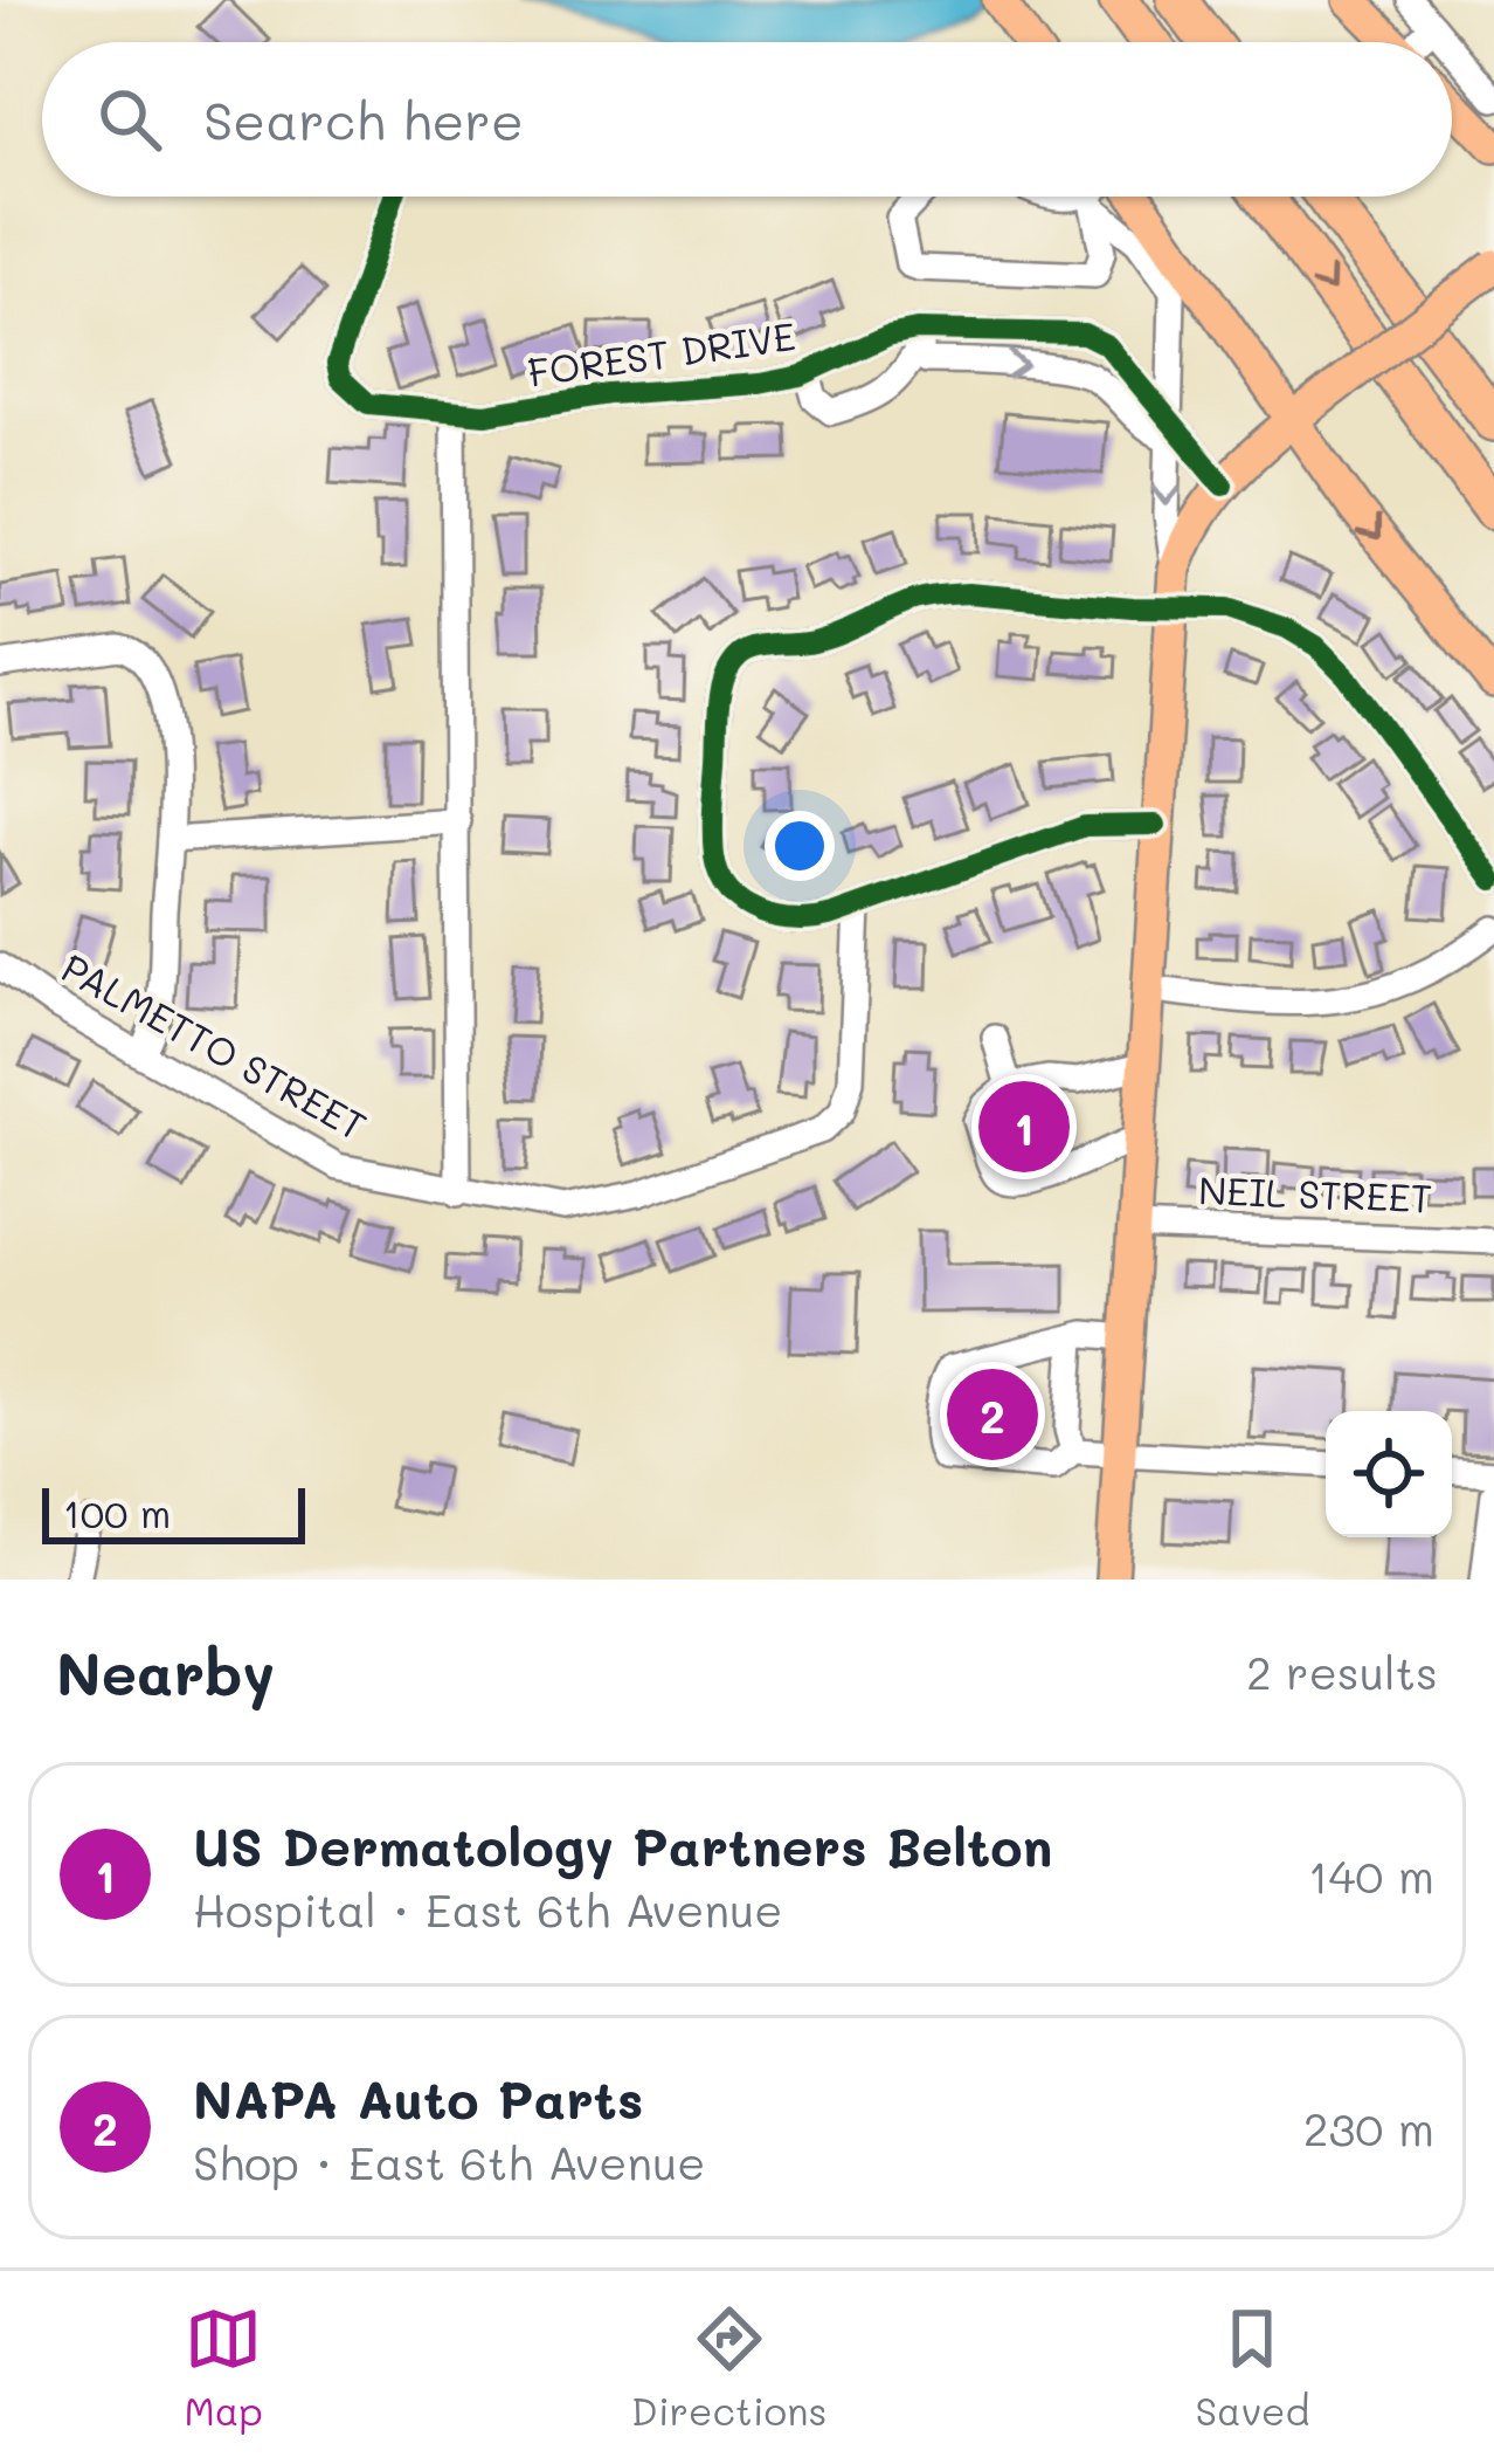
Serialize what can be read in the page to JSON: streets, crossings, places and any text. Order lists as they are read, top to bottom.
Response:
{
  "streets": {
    "street": ["FOREST DRIVE", "PALMETTO STREET", "NEIL STREET"]
  },
  "scale_bar": "100 m",
  "page": {
    "search": "Search here",
    "pins": ["1", "2"],
    "scale": "100 m",
    "heading": ["Nearby", "2 results"],
    "list": [
      {
        "mark": "1",
        "name": "US Dermatology Partners Belton",
        "note": "Hospital · East 6th Avenue",
        "value": "140 m"
      },
      {
        "mark": "2",
        "name": "NAPA Auto Parts",
        "note": "Shop · East 6th Avenue",
        "value": "230 m"
      }
    ],
    "nav": ["Map", "Directions", "Saved"]
  }
}
